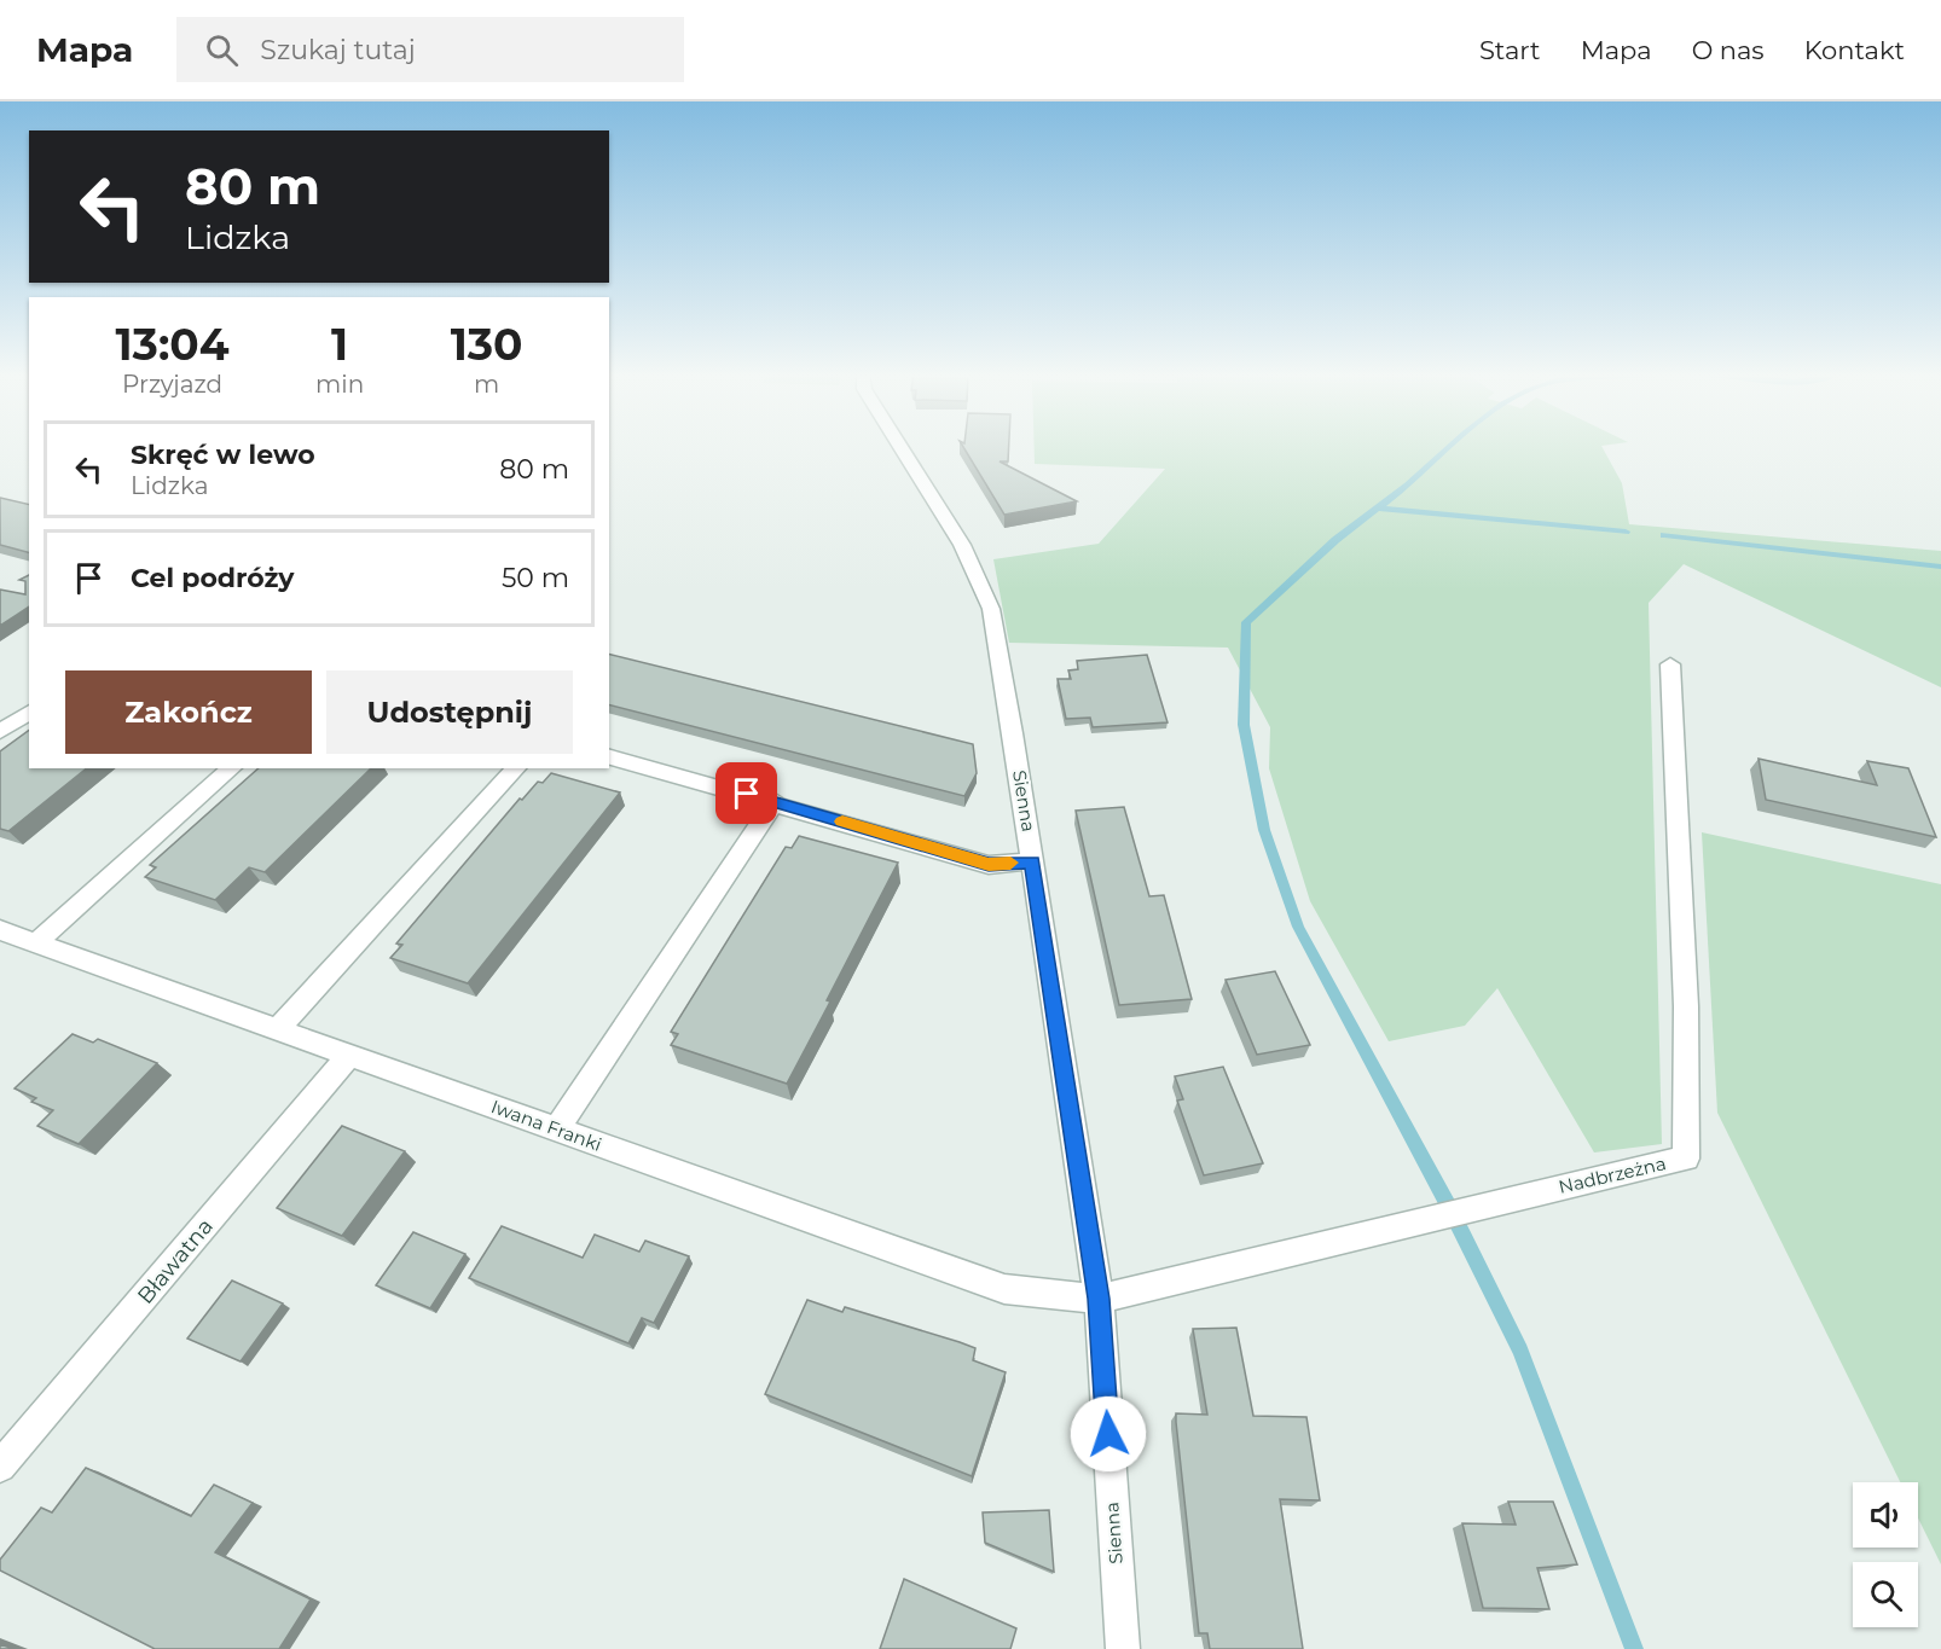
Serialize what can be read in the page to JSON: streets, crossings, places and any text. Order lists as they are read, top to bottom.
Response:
{
  "streets": {
    "street": [
      "Sienna",
      "Iwana Franki",
      "Nadbrzeżna",
      "Bławatna"
    ]
  },
  "crossings": [
    ["Sienna", "Iwana Franki"],
    ["Sienna", "Nadbrzeżna"],
    ["Iwana Franki", "Nadbrzeżna"],
    ["Iwana Franki", "Bławatna"]
  ],
  "page": {
    "header": "Mapa",
    "search": "Szukaj tutaj",
    "nav": [
      "Start",
      "Mapa",
      "O nas",
      "Kontakt"
    ],
    "turn": ["80 m", "Lidzka"],
    "eta": [
      "13:04",
      "Przyjazd",
      "1",
      "min",
      "130",
      "m"
    ],
    "list": [
      {
        "name": "Skręć w lewo",
        "note": "Lidzka",
        "value": "80 m"
      },
      {
        "name": "Cel podróży",
        "value": "50 m"
      }
    ],
    "buttons": ["Zakończ", "Udostępnij"]
  }
}
